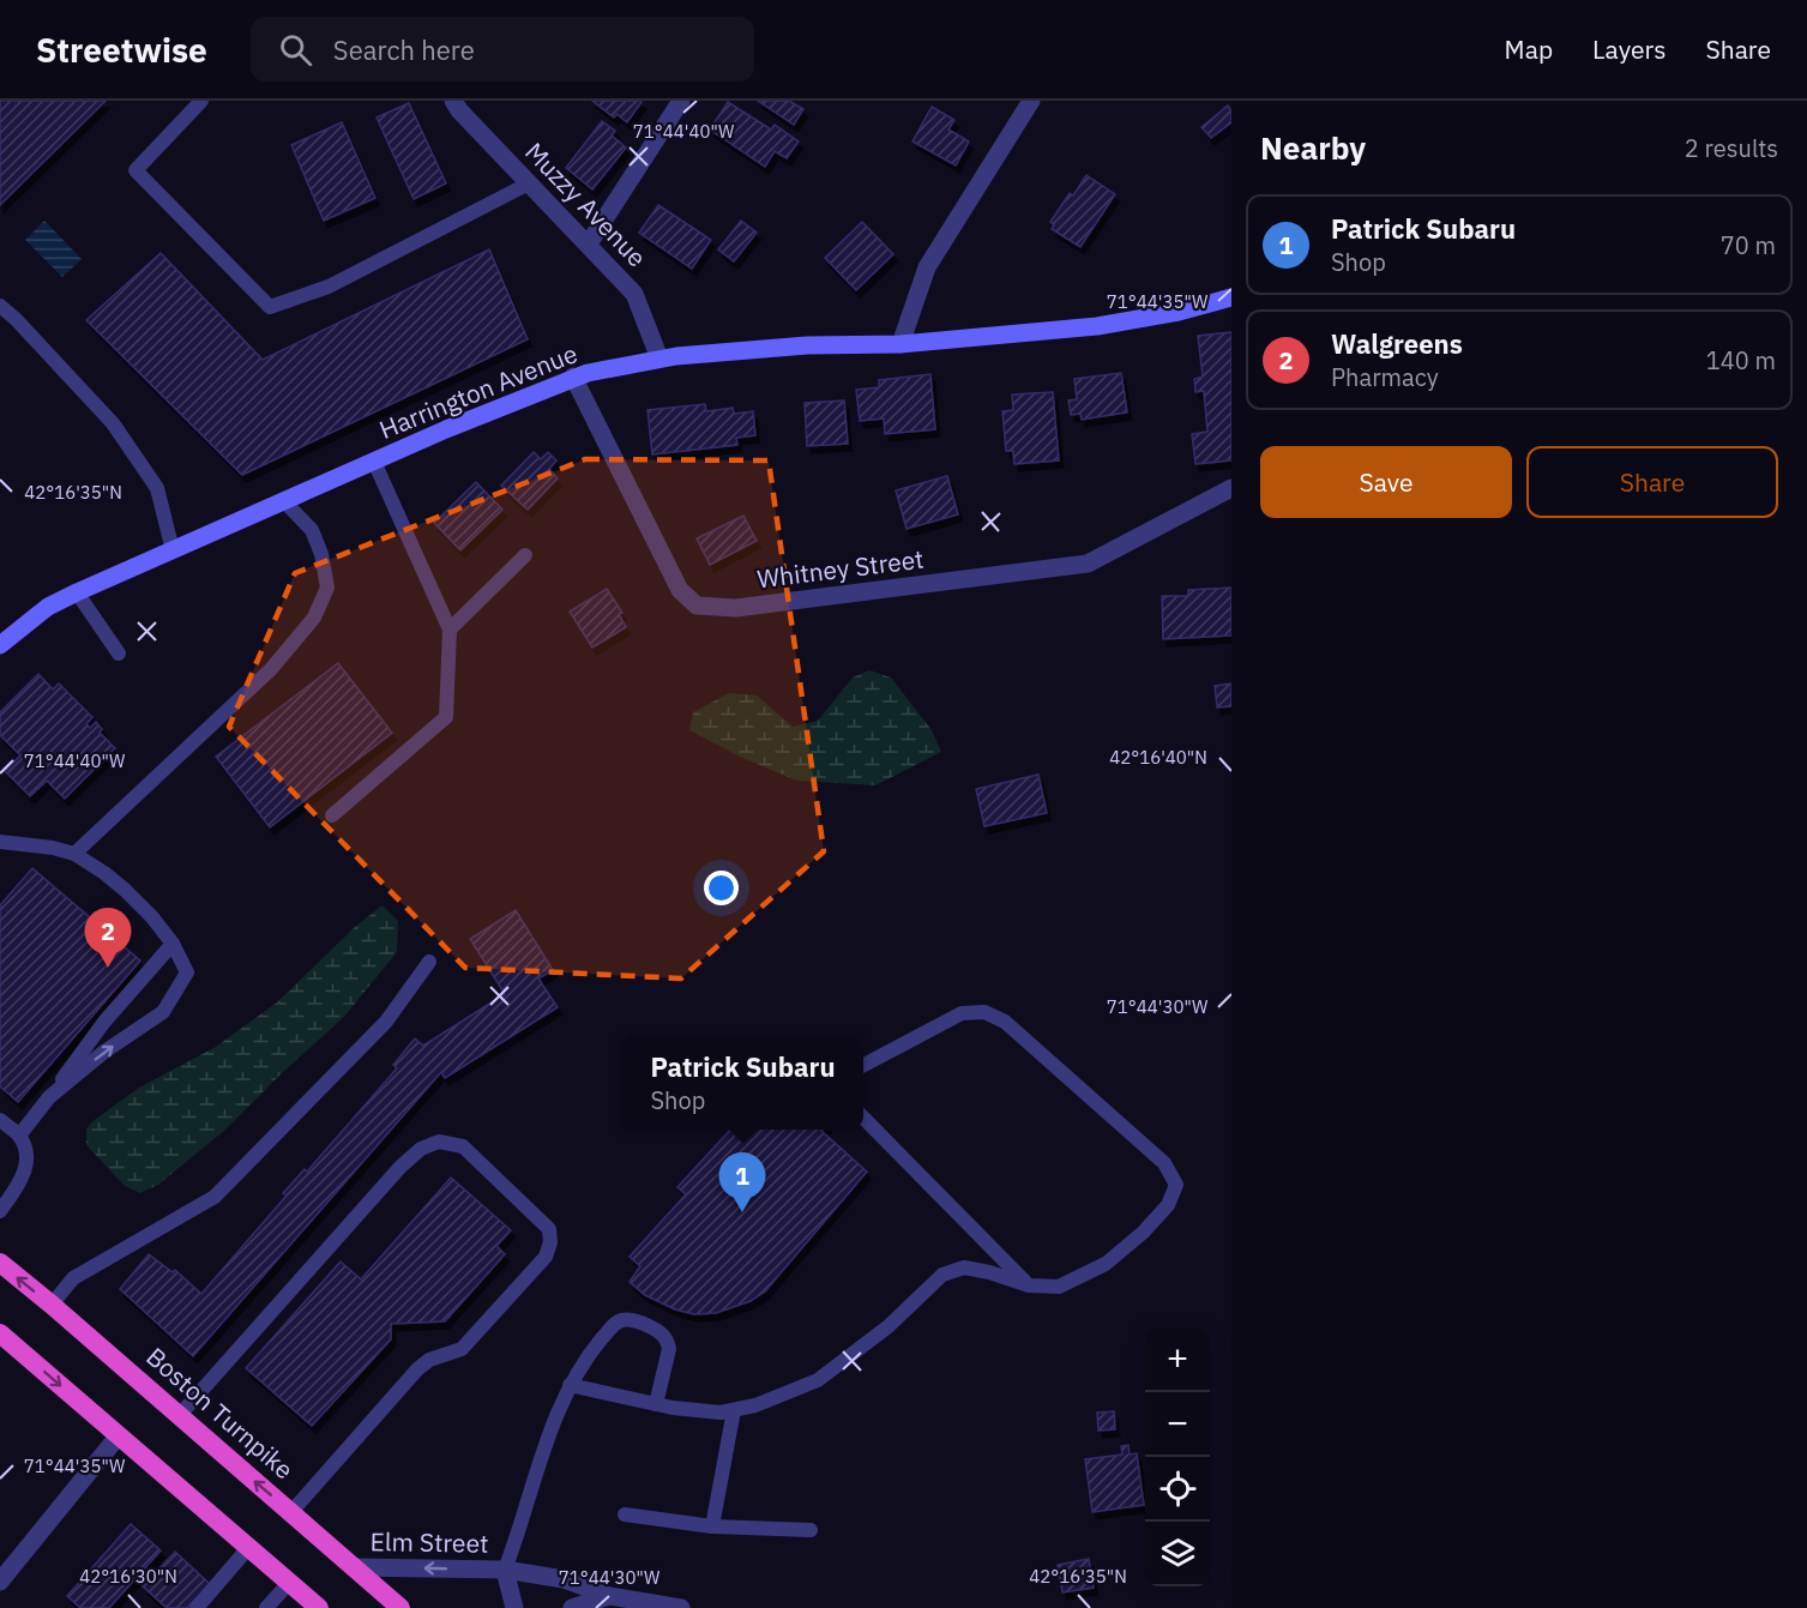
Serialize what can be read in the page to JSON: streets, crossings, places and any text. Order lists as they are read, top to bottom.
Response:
{
  "streets": {
    "highway": ["Boston Turnpike"],
    "main road": ["Harrington Avenue"],
    "street": ["Muzzy Avenue", "Whitney Street", "Elm Street"]
  },
  "crossings": [
    ["Muzzy Avenue", "Harrington Avenue"],
    ["Harrington Avenue", "Whitney Street"],
    ["Boston Turnpike", "Elm Street"]
  ],
  "one_way": ["Elm Street"],
  "page": {
    "header": "Streetwise",
    "search": "Search here",
    "nav": ["Map", "Layers", "Share"],
    "heading": ["Nearby", "2 results"],
    "list": [
      {
        "mark": "1",
        "name": "Patrick Subaru",
        "note": "Shop",
        "value": "70 m"
      },
      {
        "mark": "2",
        "name": "Walgreens",
        "note": "Pharmacy",
        "value": "140 m"
      }
    ],
    "buttons": ["Save", "Share"],
    "pins": ["2", "1"],
    "popup": ["Patrick Subaru", "Shop"],
    "map_buttons": ["+", "−"]
  },
  "coordinates": [
    "71°44'40\"W",
    "71°44'35\"W",
    "42°16'35\"N",
    "42°16'40\"N",
    "71°44'30\"W",
    "42°16'30\"N"
  ]
}
